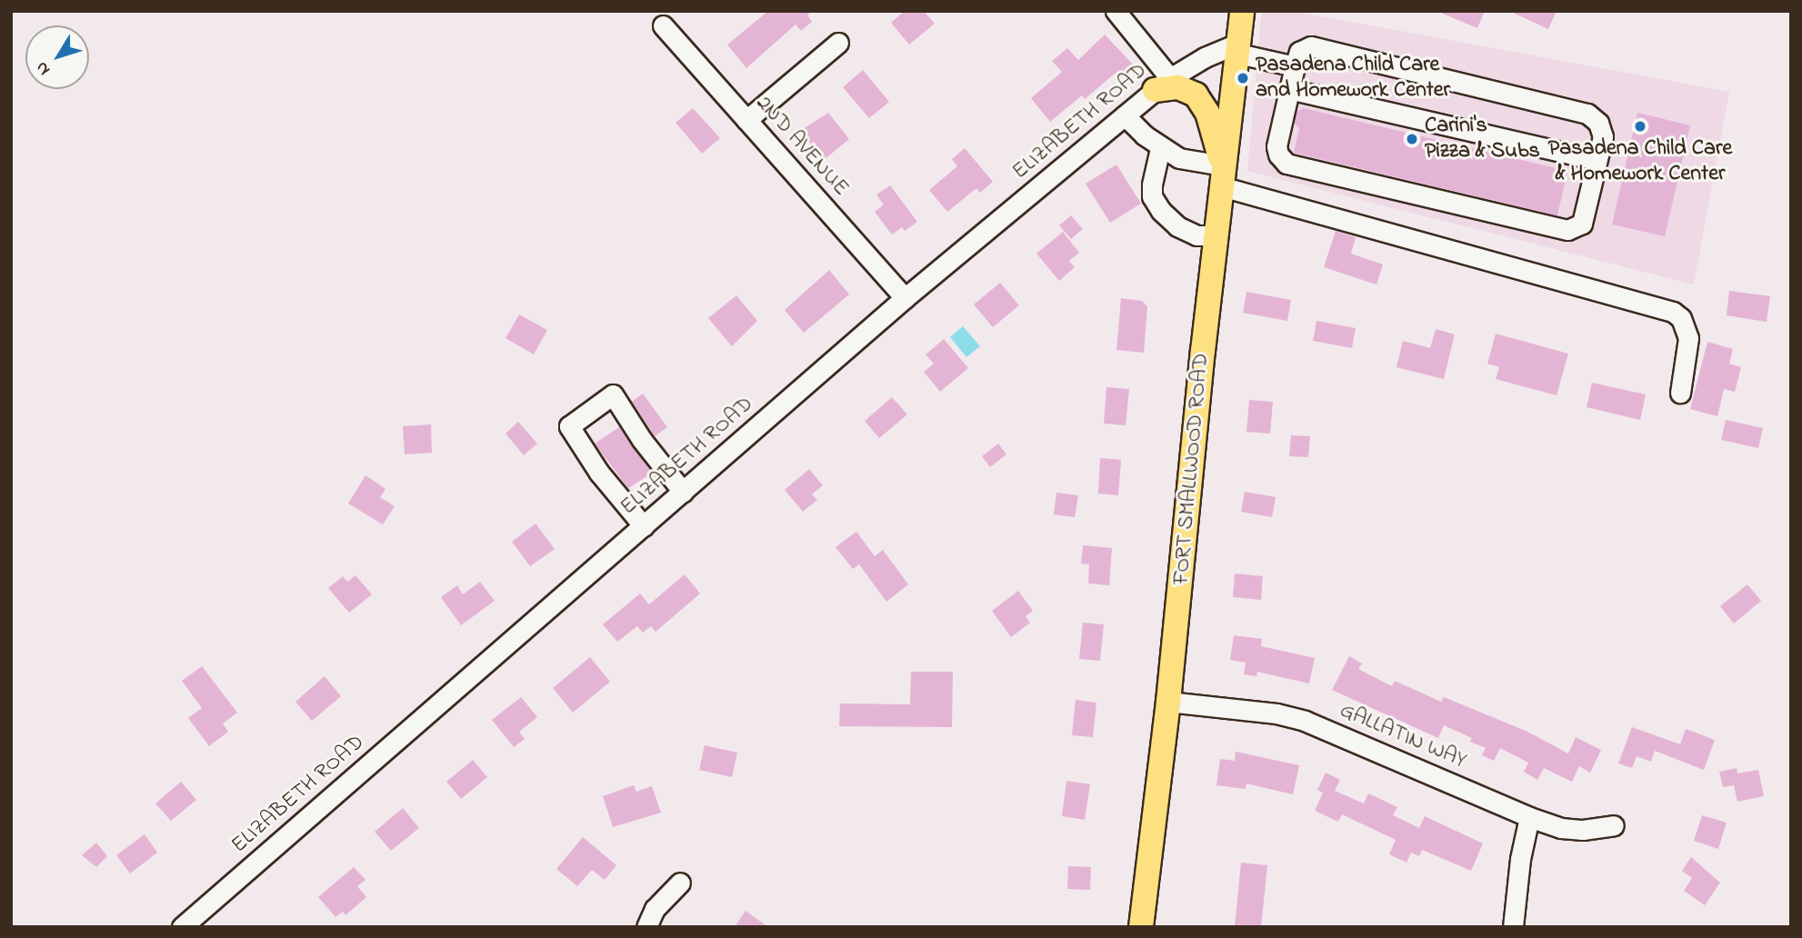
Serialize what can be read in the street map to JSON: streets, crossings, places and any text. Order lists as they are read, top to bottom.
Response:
{
  "streets": {
    "main road": ["FORT SMALLWOOD ROAD"],
    "street": ["ELIZABETH ROAD", "2ND AVENUE", "GALLATIN WAY"]
  },
  "crossings": [
    ["ELIZABETH ROAD", "2ND AVENUE"],
    ["ELIZABETH ROAD", "FORT SMALLWOOD ROAD"],
    ["FORT SMALLWOOD ROAD", "GALLATIN WAY"]
  ],
  "places": ["Pasadena Child Care and Homework Center", "Pasadena Child Care & Homework Center", "Carini's Pizza & Subs"],
  "north": "bottom left"
}
